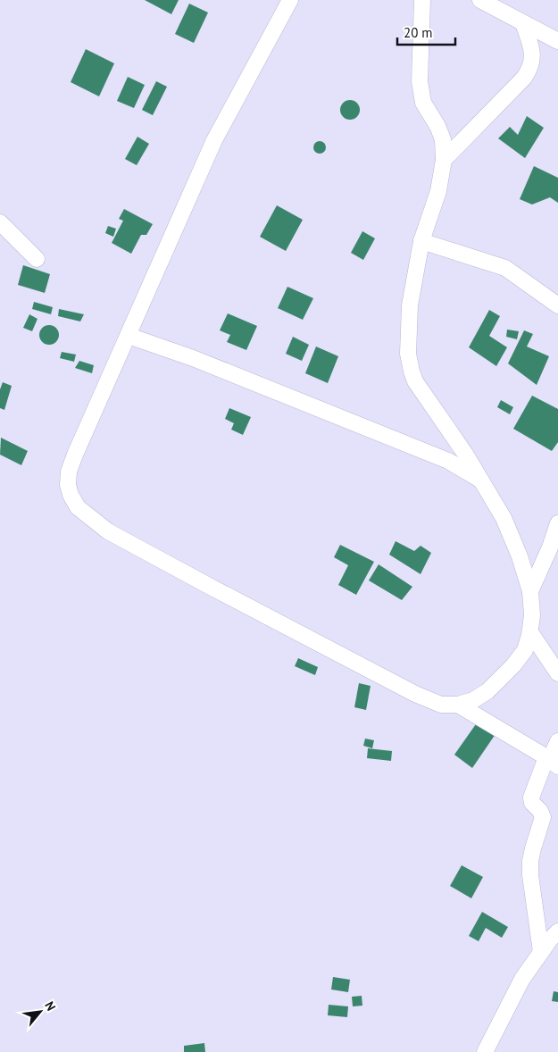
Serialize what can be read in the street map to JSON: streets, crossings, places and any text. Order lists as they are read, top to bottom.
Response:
{
  "scale_bar": "20 m",
  "north": "top right"
}
